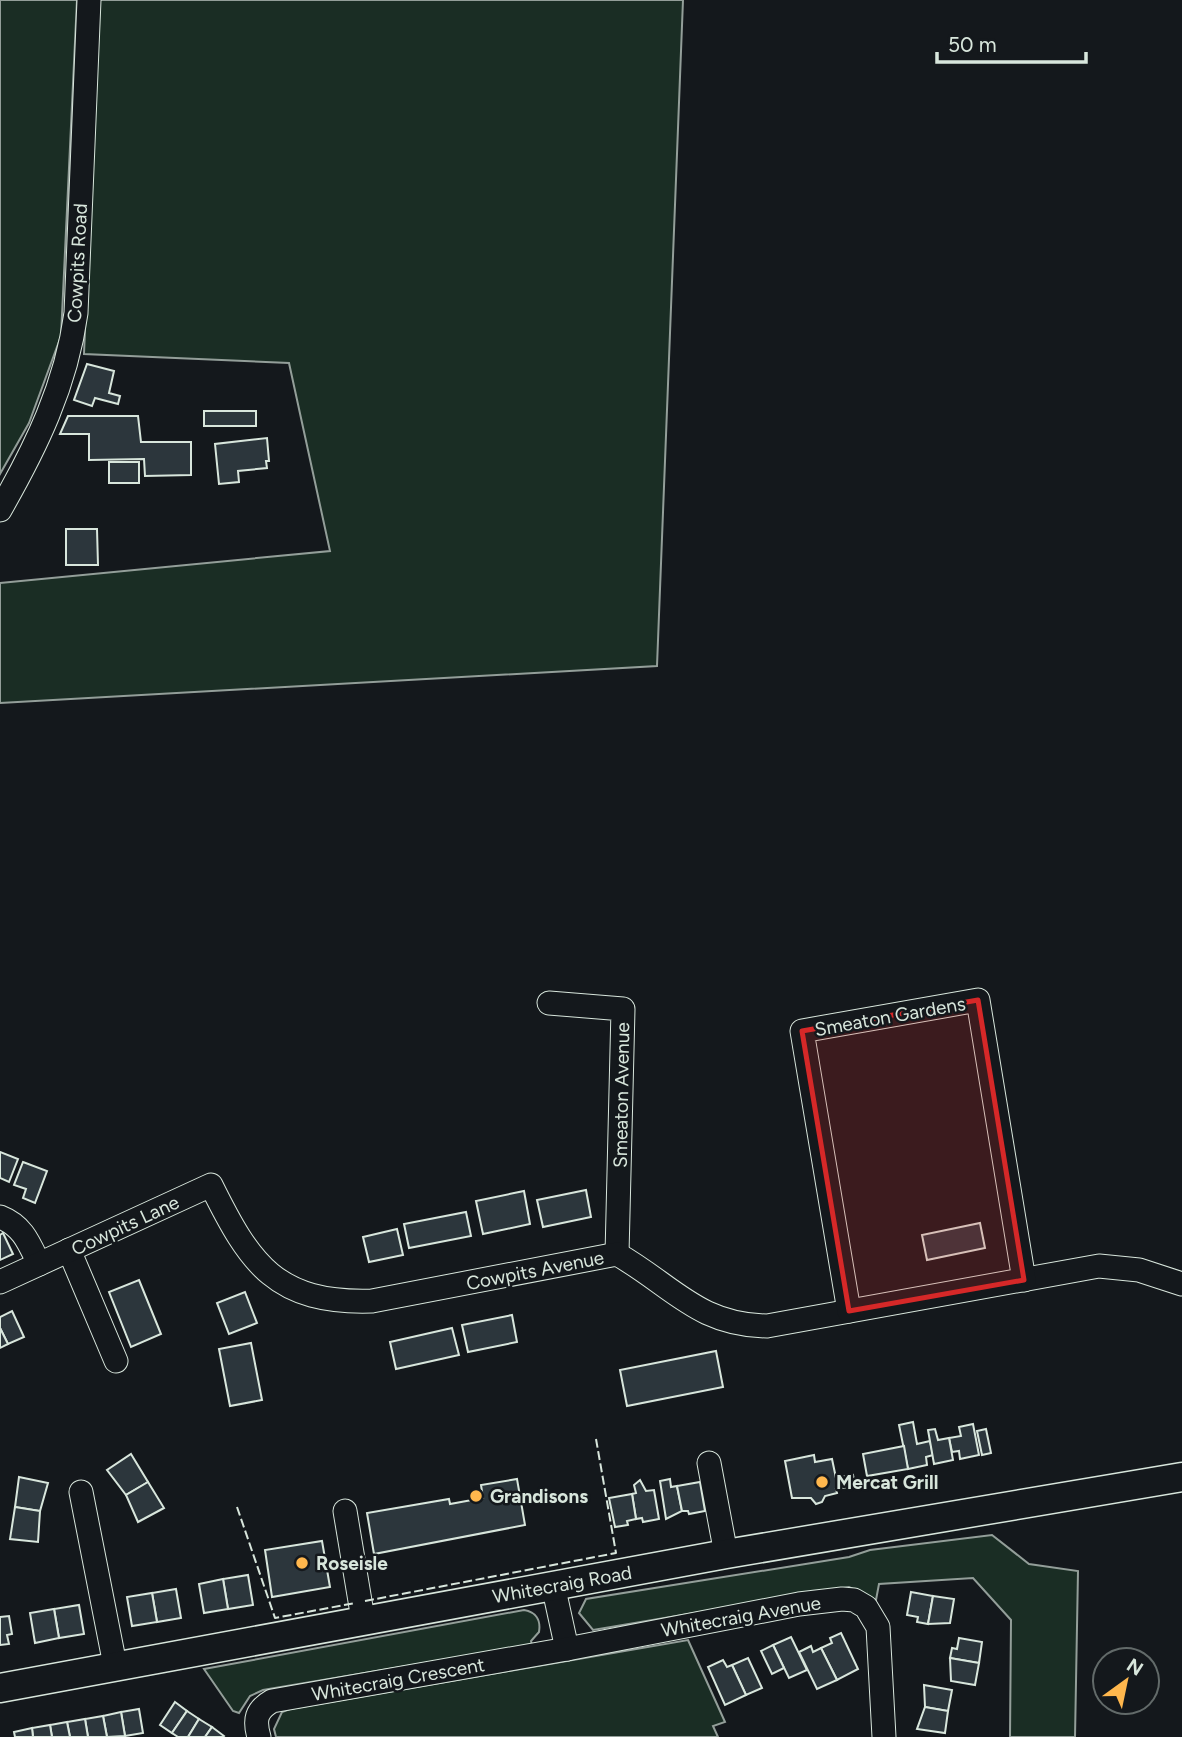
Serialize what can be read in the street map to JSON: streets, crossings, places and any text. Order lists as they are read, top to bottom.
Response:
{
  "streets": {
    "main road": ["Whitecraig Road"],
    "street": [
      "Cowpits Road",
      "Smeaton Gardens",
      "Smeaton Avenue",
      "Cowpits Lane",
      "Cowpits Avenue",
      "Whitecraig Avenue",
      "Whitecraig Crescent"
    ]
  },
  "crossings": [
    ["Smeaton Gardens", "Cowpits Avenue"],
    ["Smeaton Avenue", "Cowpits Avenue"],
    ["Cowpits Lane", "Cowpits Avenue"],
    ["Whitecraig Avenue", "Whitecraig Crescent"]
  ],
  "places": ["Mercat Grill", "Grandisons", "Roseisle"],
  "scale_bar": "50 m",
  "north": "top right"
}
